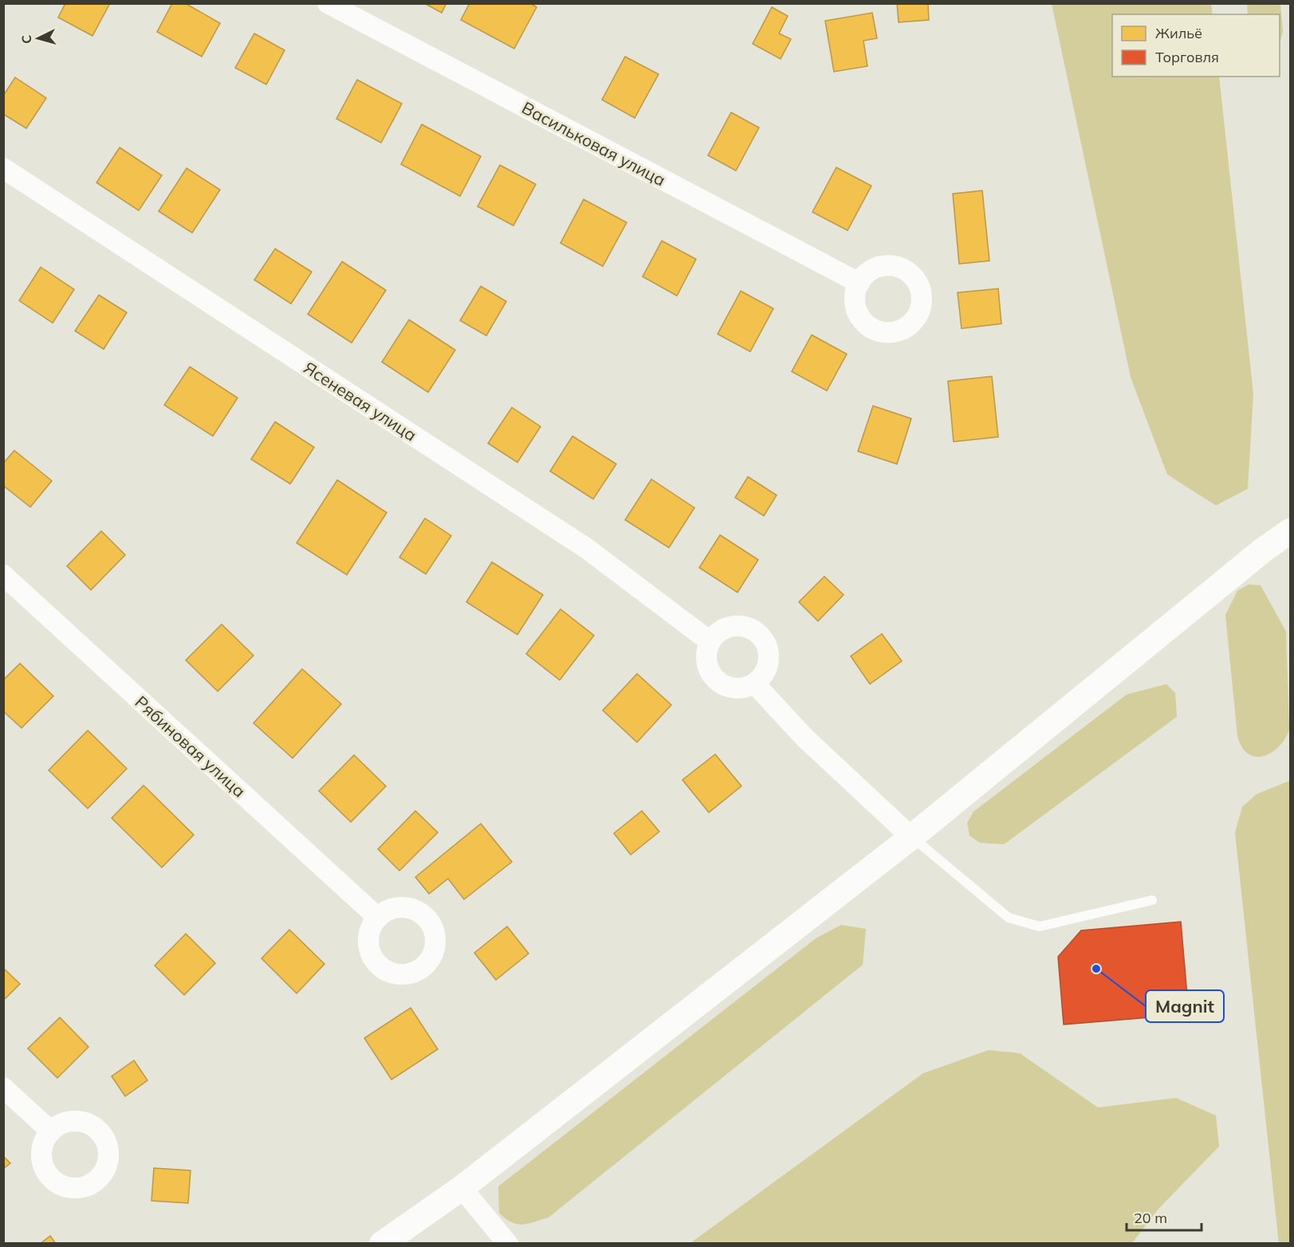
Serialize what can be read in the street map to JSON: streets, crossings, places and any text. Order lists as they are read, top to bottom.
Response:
{
  "streets": {
    "street": ["Васильковая улица", "Ясеневая улица", "Рябиновая улица"]
  },
  "places": ["Magnit"],
  "legend": ["Жильё", "Торговля"],
  "scale_bar": "20 m",
  "north": "left"
}
